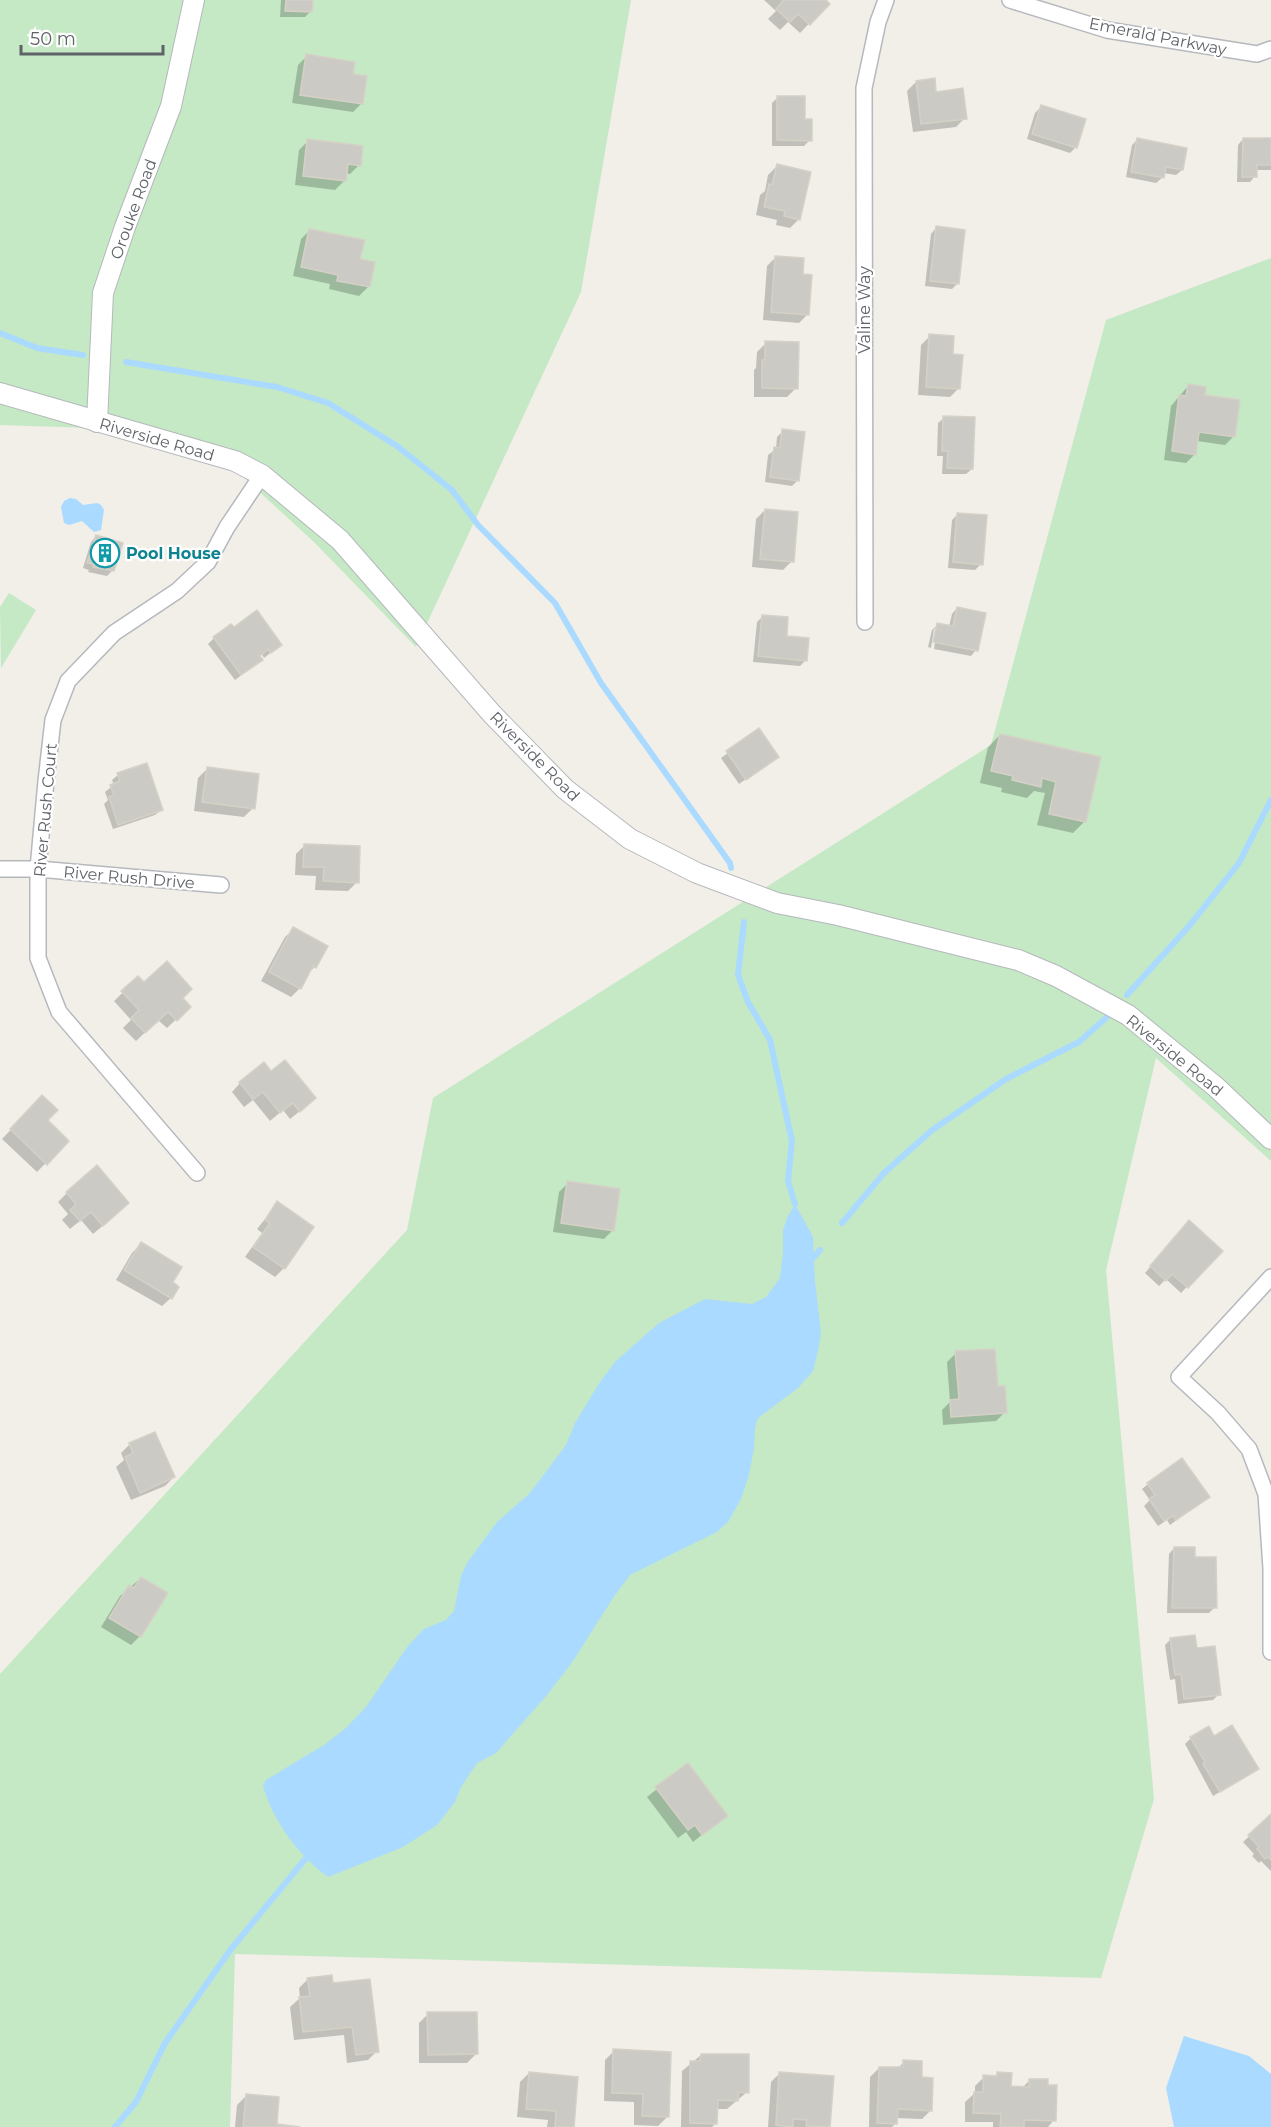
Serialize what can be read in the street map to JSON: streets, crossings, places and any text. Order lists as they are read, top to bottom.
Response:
{
  "streets": {
    "street": [
      "Emerald Parkway",
      "Orouke Road",
      "Valine Way",
      "Riverside Road",
      "River Rush Court",
      "River Rush Drive"
    ]
  },
  "crossings": [
    ["Orouke Road", "Riverside Road"],
    ["Riverside Road", "River Rush Court"],
    ["River Rush Court", "River Rush Drive"]
  ],
  "places": {
    "building": ["Pool House"]
  },
  "scale_bar": "50 m"
}
